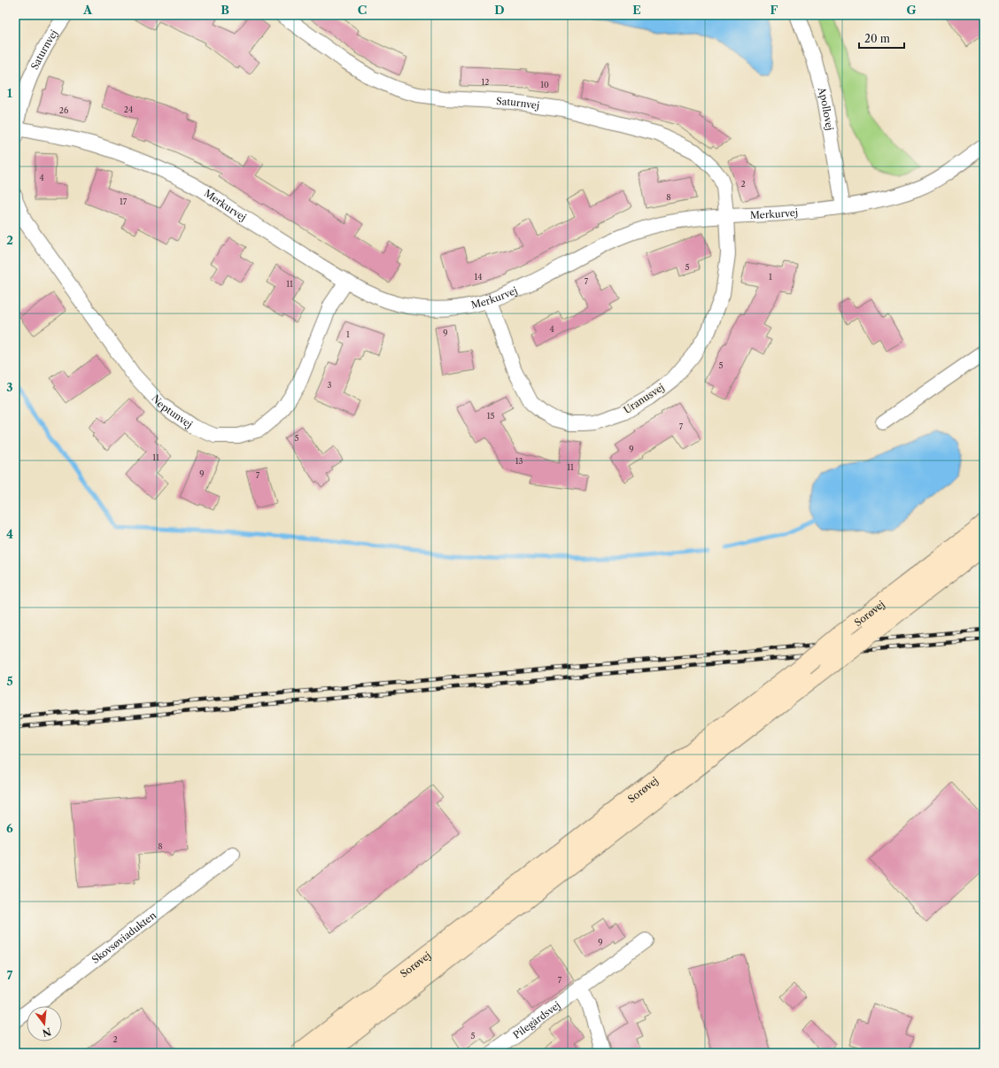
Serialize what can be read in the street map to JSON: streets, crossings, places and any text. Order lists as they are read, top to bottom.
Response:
{
  "streets": {
    "street": [
      "Saturnvej",
      "Apollovej",
      "Merkurvej",
      "Uranusvej",
      "Neptunvej",
      "Sorøvej",
      "Skovsøviadukten",
      "Pilegårdsvej"
    ]
  },
  "crossings": [
    ["Saturnvej", "Merkurvej"],
    ["Saturnvej", "Uranusvej"],
    ["Apollovej", "Merkurvej"],
    ["Merkurvej", "Uranusvej"],
    ["Merkurvej", "Neptunvej"]
  ],
  "house_numbers": [
    "12",
    "10",
    "24",
    "26",
    "4",
    "2",
    "8",
    "17",
    "5",
    "14",
    "1",
    "7",
    "11",
    "4",
    "9",
    "1",
    "5",
    "3",
    "15",
    "7",
    "5",
    "9",
    "11",
    "13",
    "11",
    "9",
    "7",
    "8",
    "9",
    "7",
    "5",
    "2"
  ],
  "scale_bar": "20 m",
  "north": "bottom",
  "grid": {
    "columns": [
      "A",
      "B",
      "C",
      "D",
      "E",
      "F",
      "G"
    ],
    "rows": [
      "1",
      "2",
      "3",
      "4",
      "5",
      "6",
      "7"
    ]
  }
}
